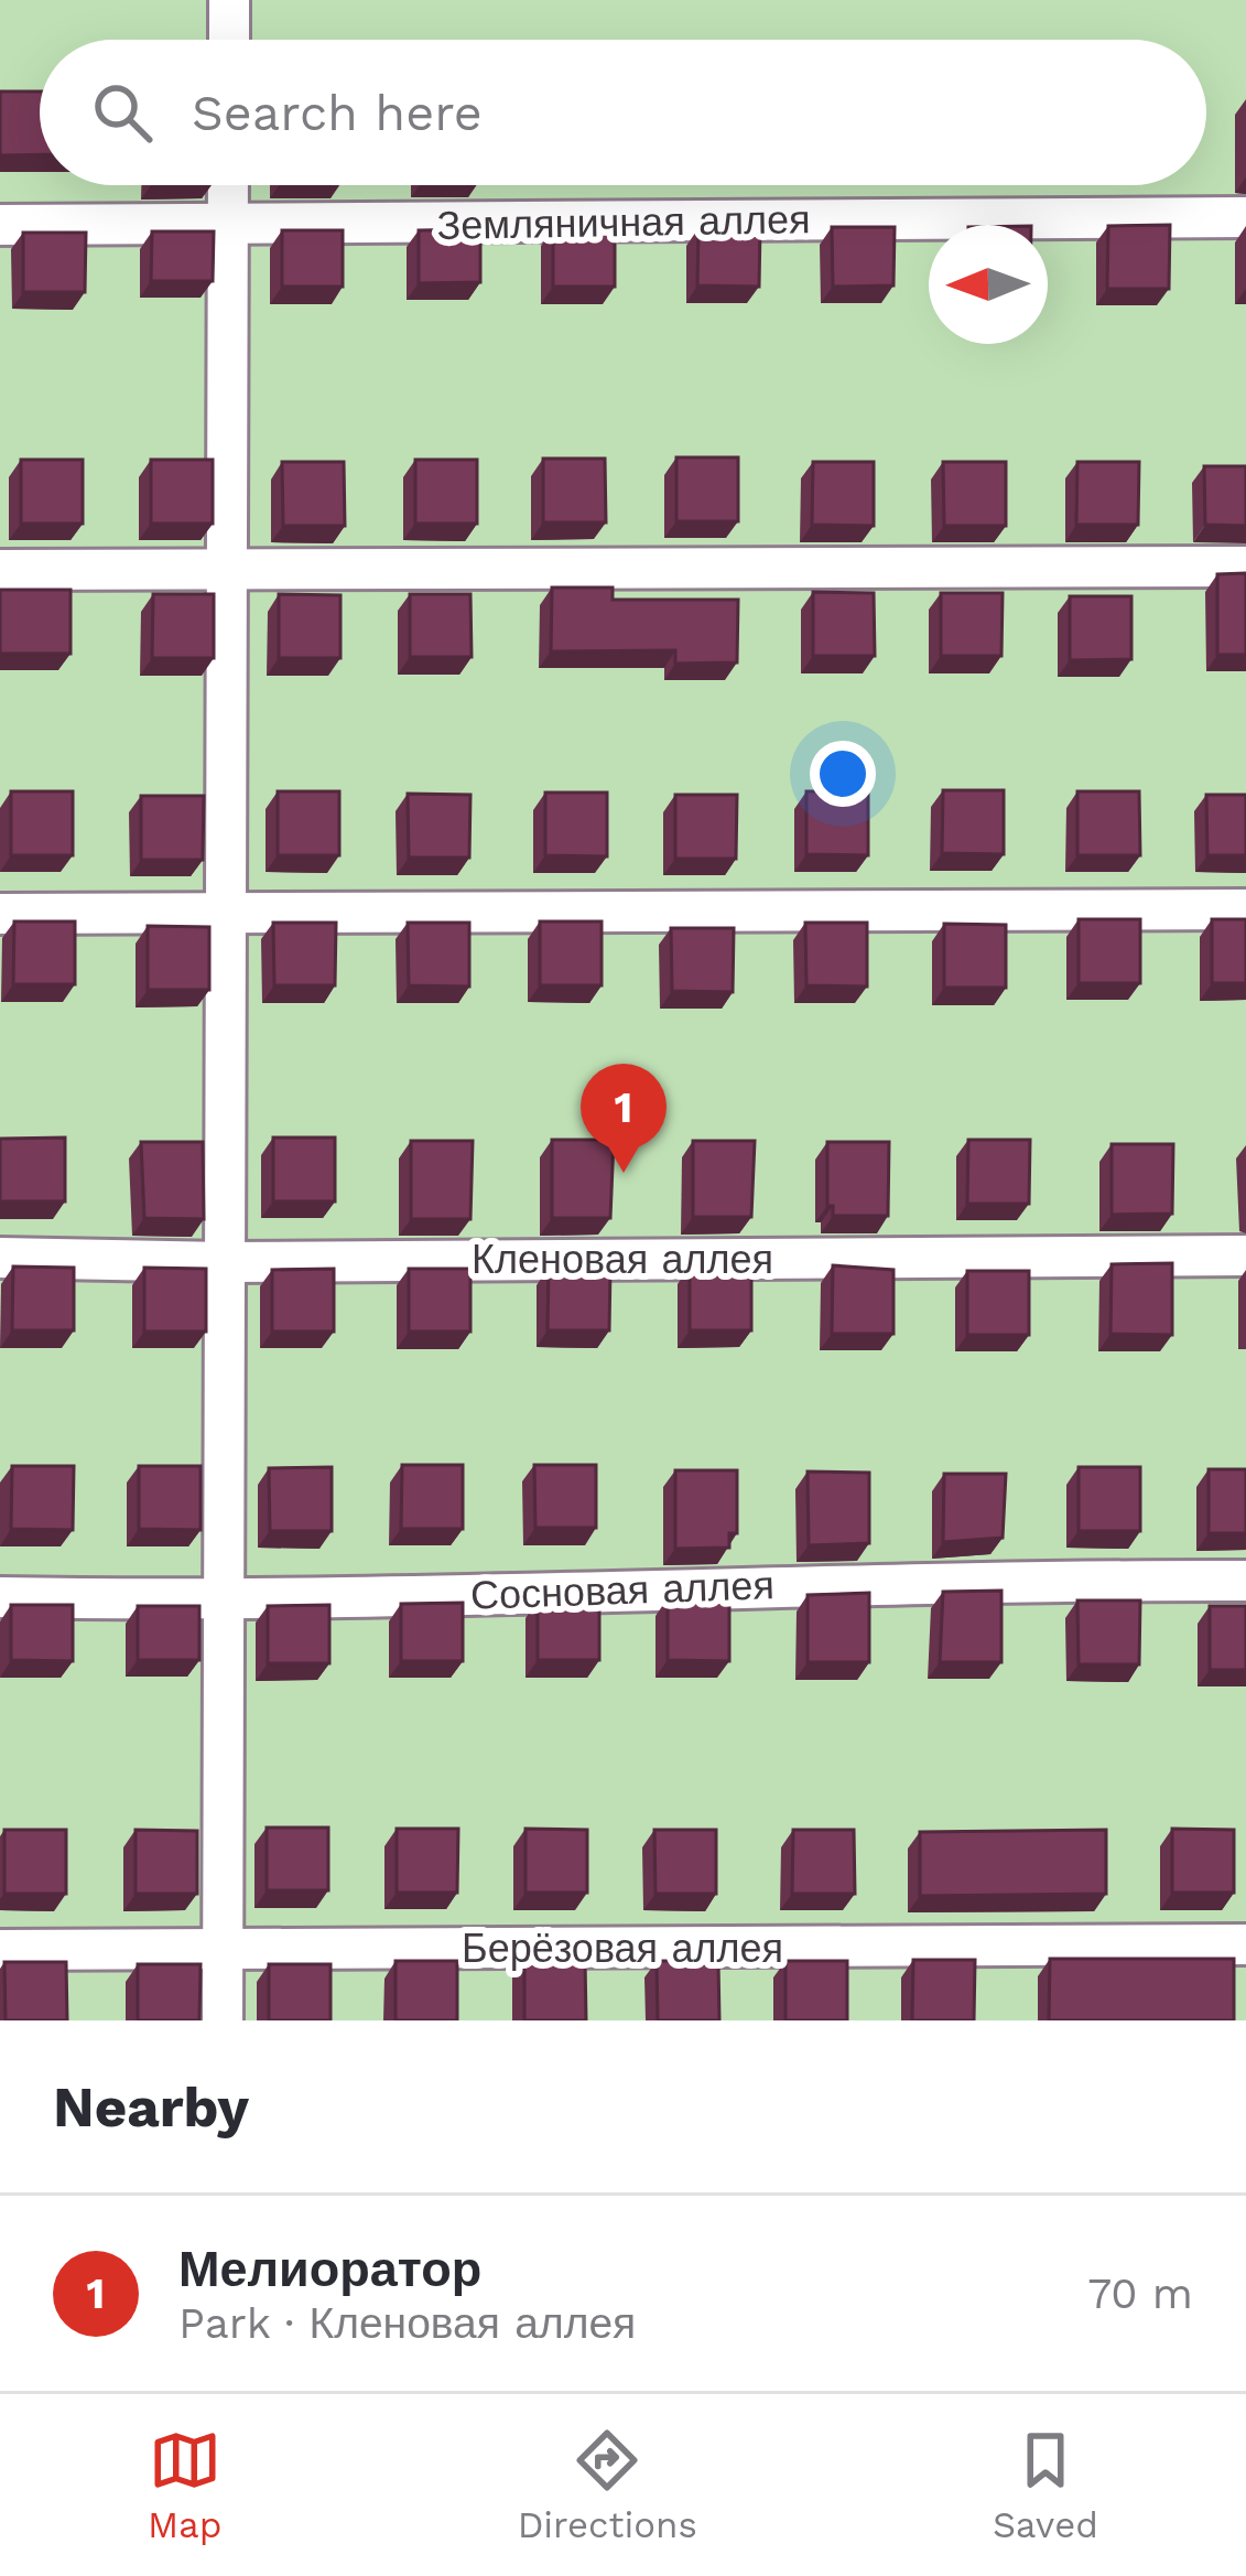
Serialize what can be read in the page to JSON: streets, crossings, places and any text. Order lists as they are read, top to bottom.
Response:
{
  "streets": {
    "street": [
      "Земляничная аллея",
      "Кленовая аллея",
      "Сосновая аллея",
      "Берёзовая аллея"
    ]
  },
  "north": "left",
  "page": {
    "search": "Search here",
    "pins": "1",
    "heading": "Nearby",
    "list": [
      {
        "mark": "1",
        "name": "Мелиоратор",
        "note": "Park · Кленовая аллея",
        "value": "70 m"
      }
    ],
    "nav": ["Map", "Directions", "Saved"]
  }
}
